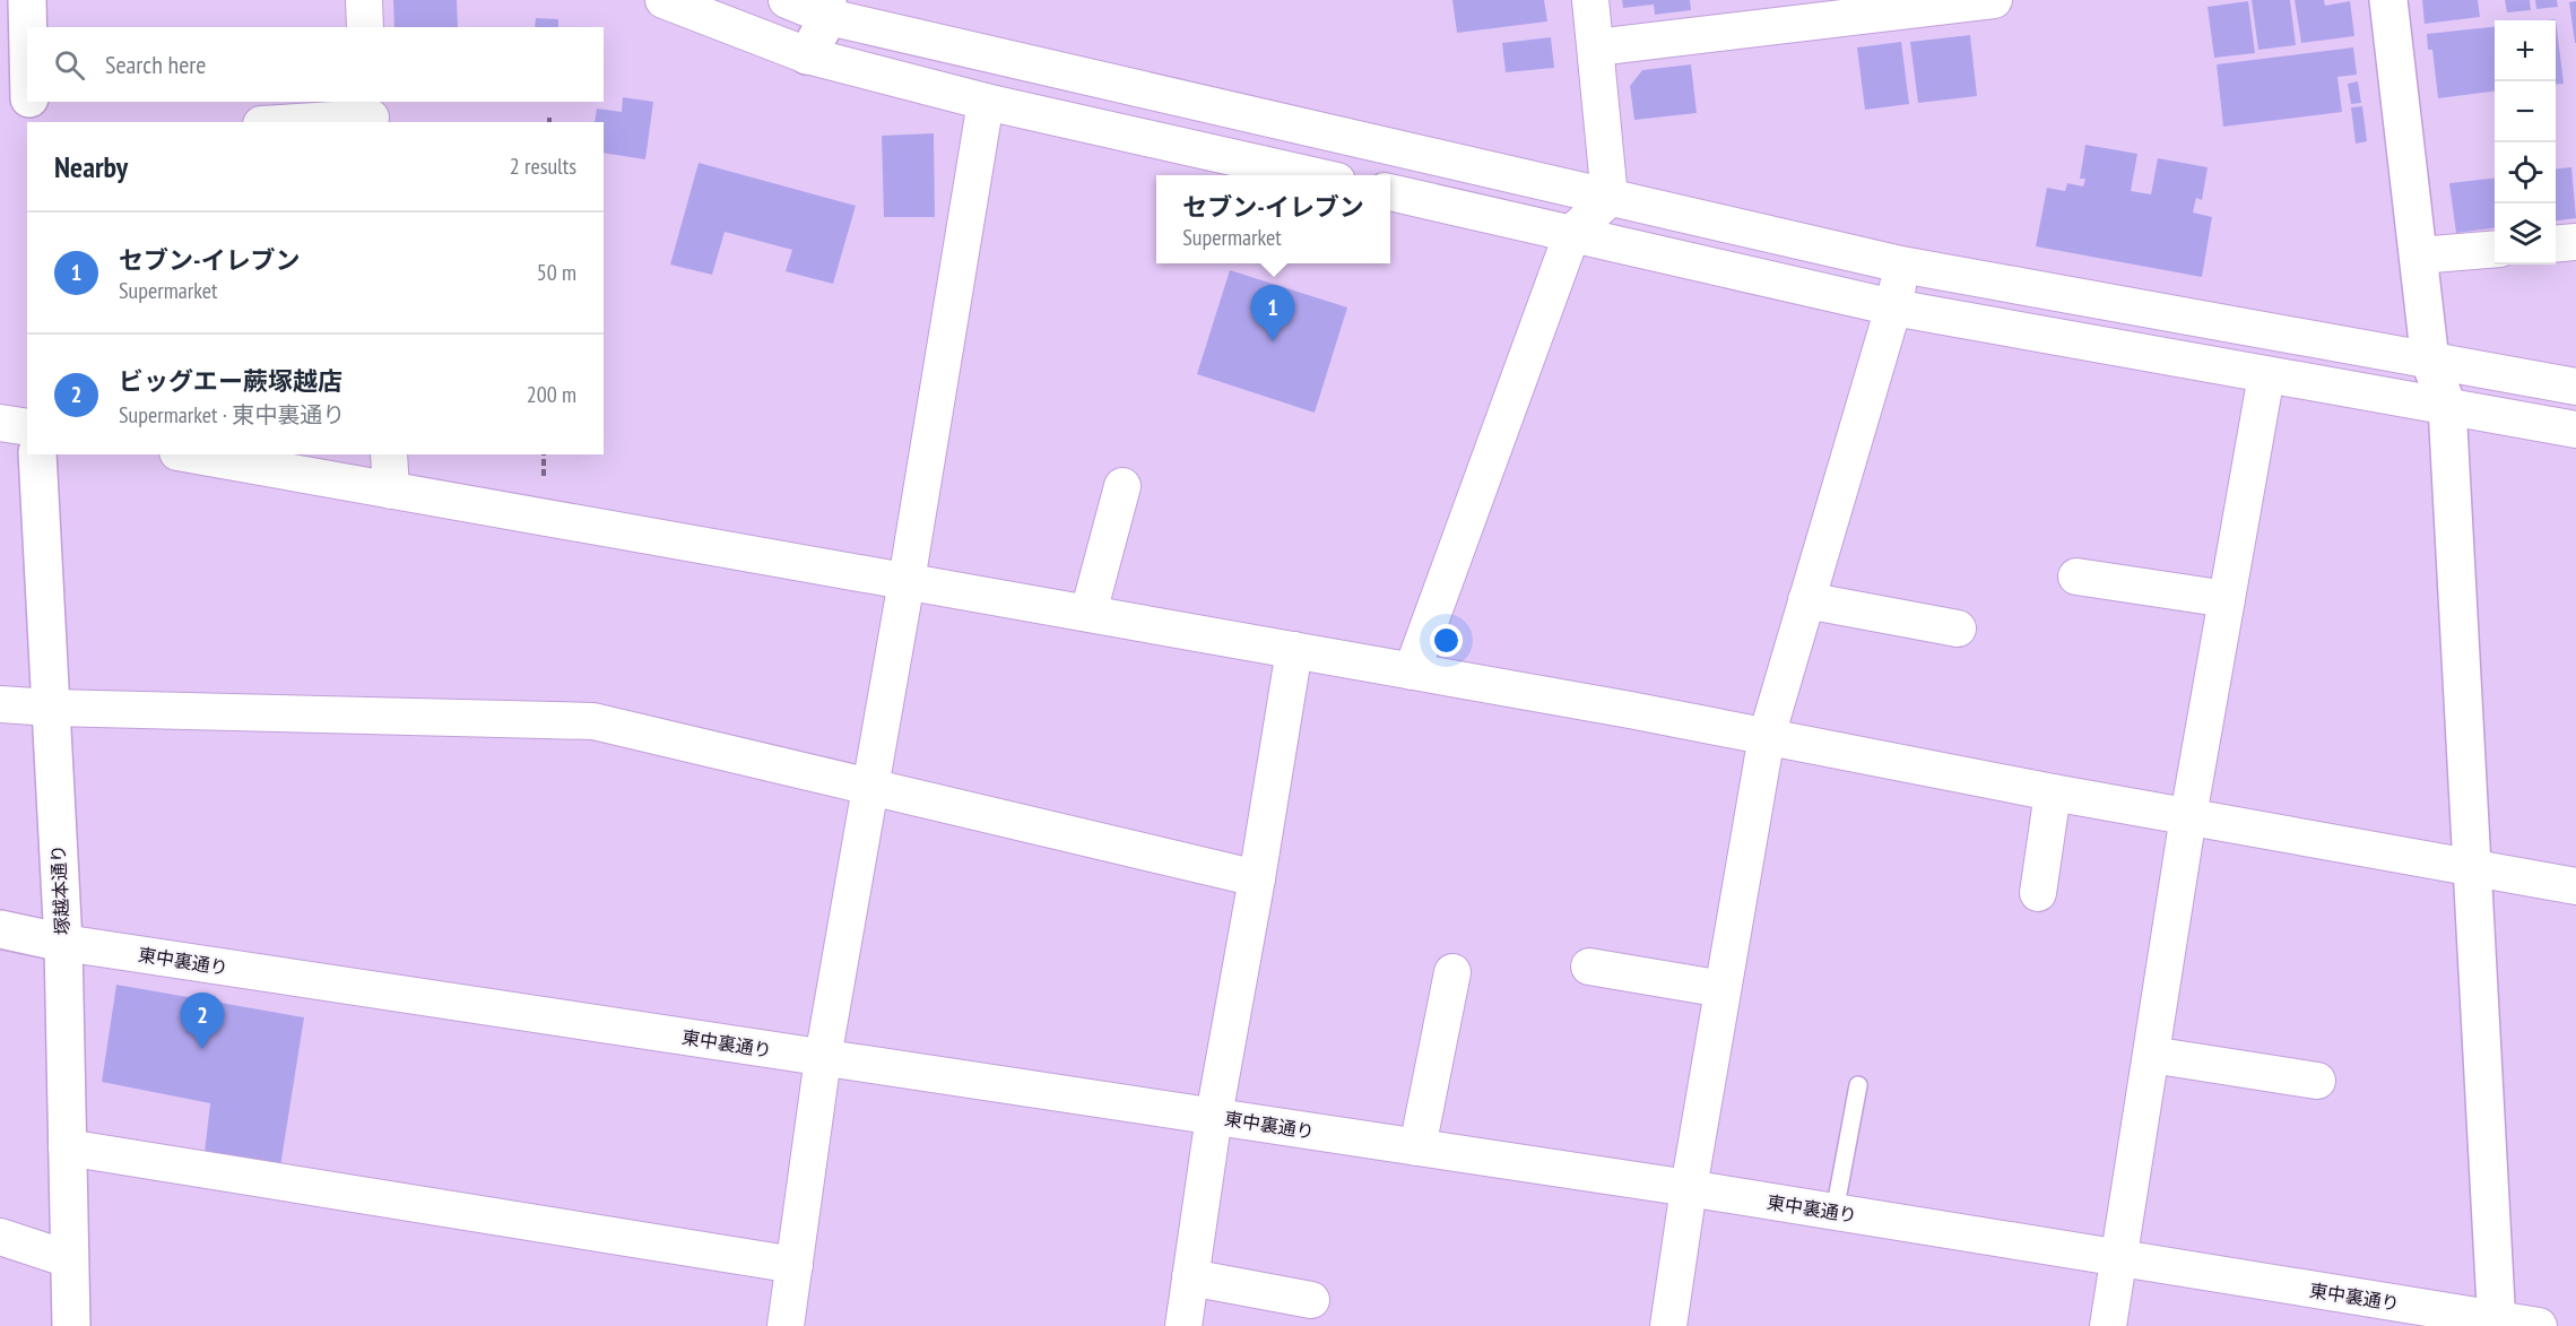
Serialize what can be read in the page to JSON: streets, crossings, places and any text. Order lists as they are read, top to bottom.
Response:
{
  "streets": {
    "street": ["塚越本通り", "東中裏通り"]
  },
  "crossings": [
    ["塚越本通り", "東中裏通り"]
  ],
  "page": {
    "map_buttons": ["+", "−"],
    "search": "Search here",
    "heading": ["Nearby", "2 results"],
    "popup": ["セブン-イレブン", "Supermarket"],
    "list": [
      {
        "mark": "1",
        "name": "セブン-イレブン",
        "note": "Supermarket",
        "value": "50 m"
      },
      {
        "mark": "2",
        "name": "ビッグエー蕨塚越店",
        "note": "Supermarket · 東中裏通り",
        "value": "200 m"
      }
    ],
    "pins": ["1", "2"]
  }
}
